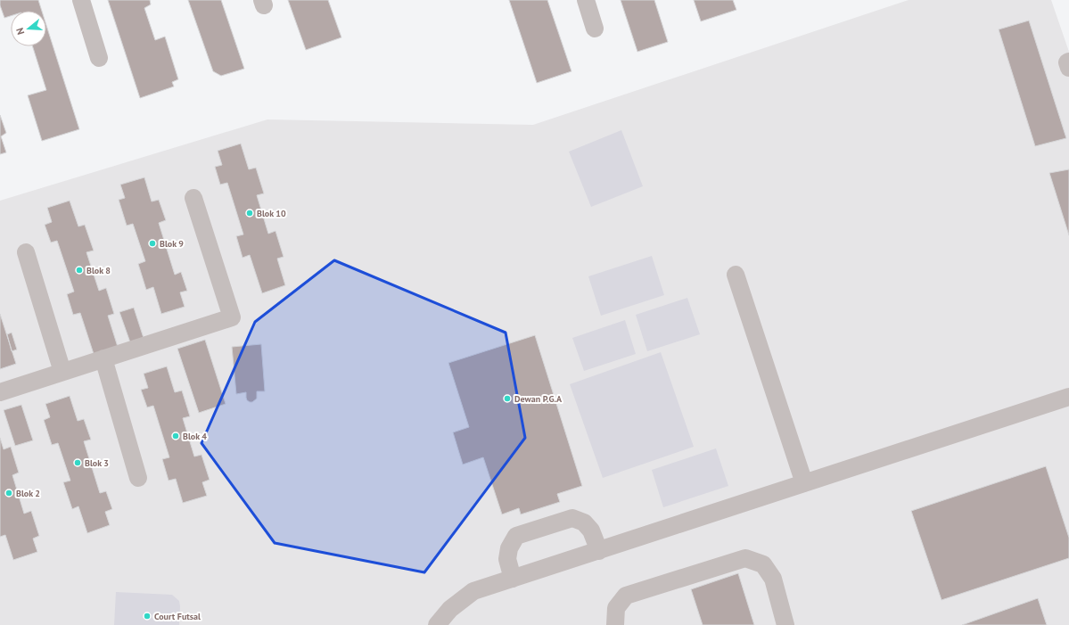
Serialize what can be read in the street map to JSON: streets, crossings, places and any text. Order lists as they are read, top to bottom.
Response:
{
  "places": [
    "Blok 10",
    "Blok 9",
    "Blok 8",
    "Dewan P.G.A",
    "Blok 4",
    "Blok 3",
    "Blok 2",
    "Court Futsal"
  ],
  "north": "left"
}
